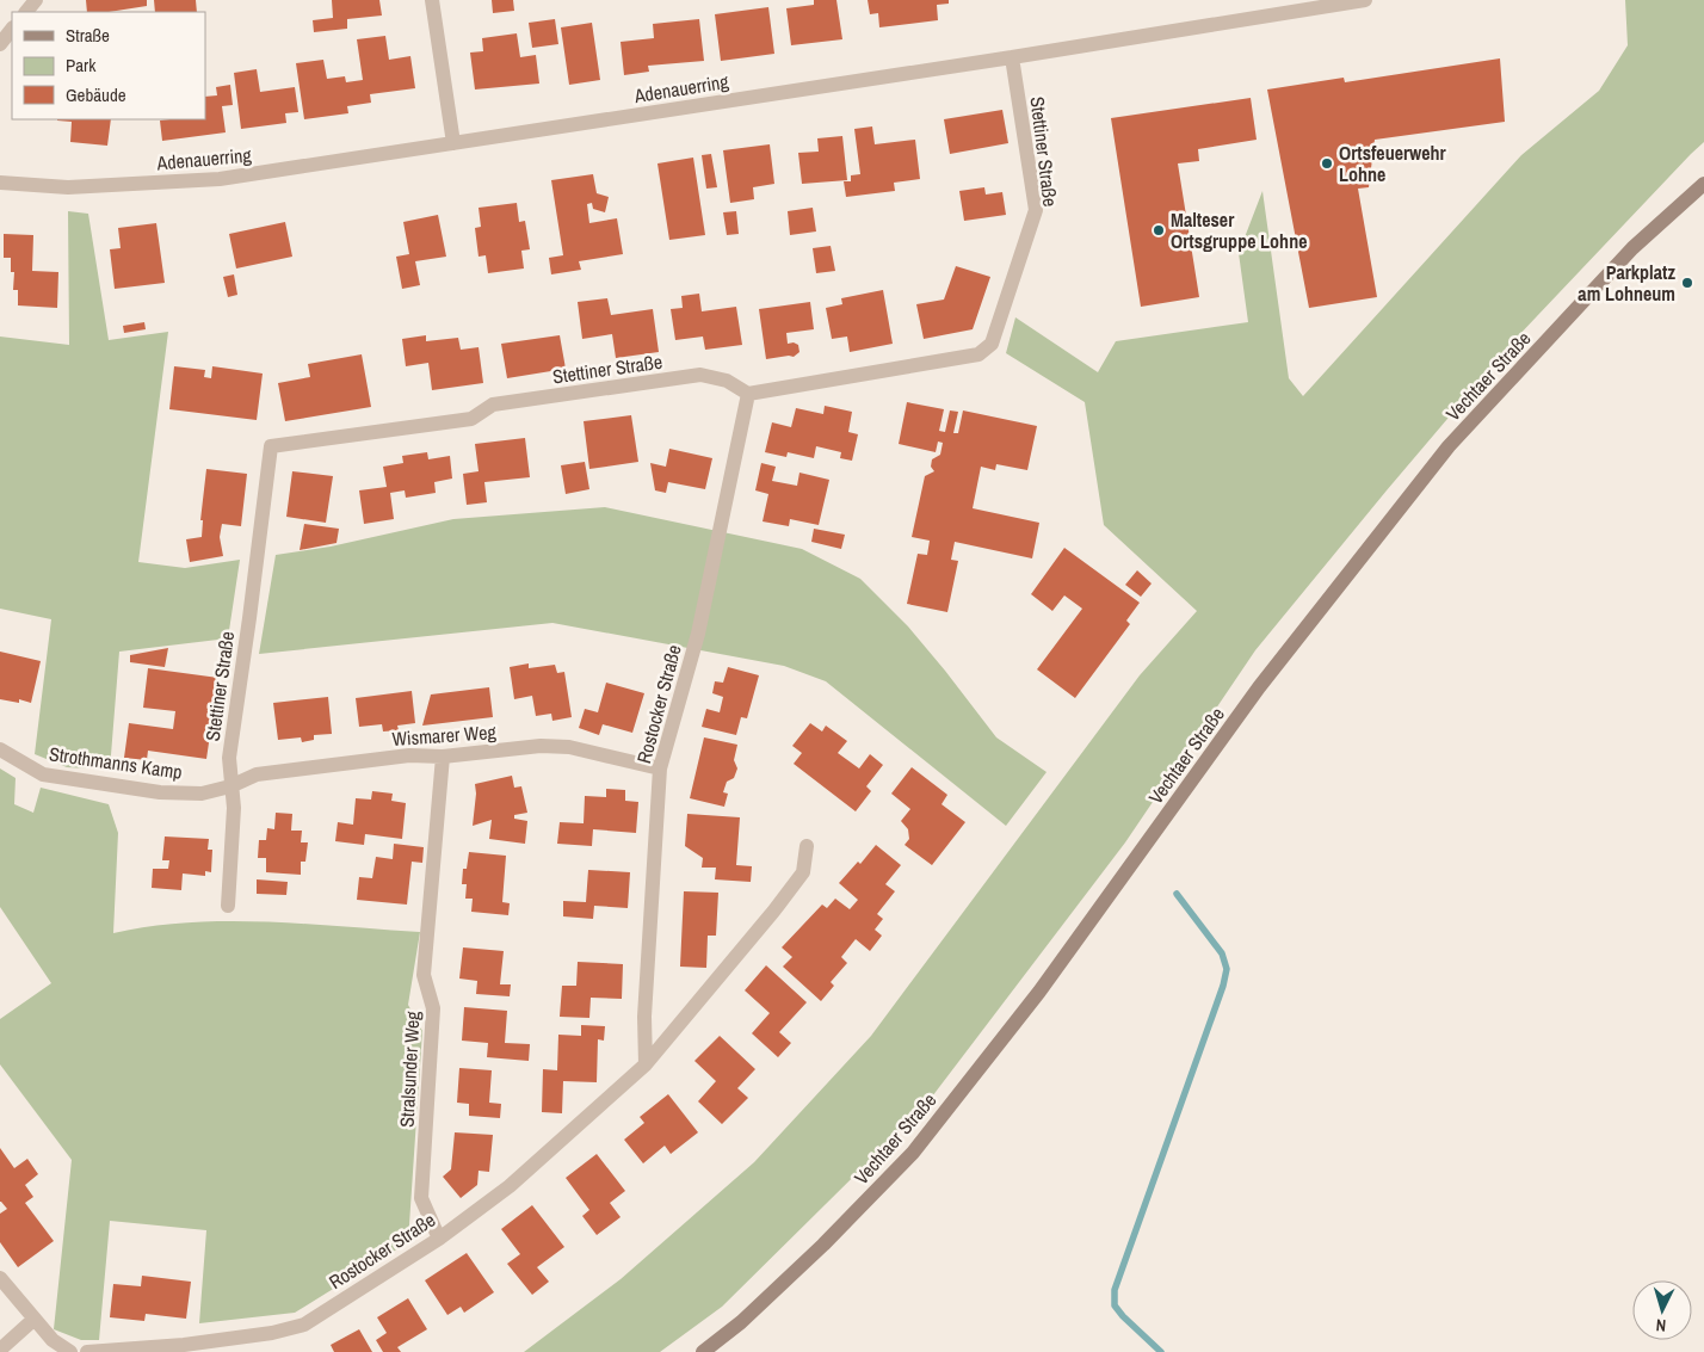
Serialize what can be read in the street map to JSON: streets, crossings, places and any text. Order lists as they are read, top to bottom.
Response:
{
  "streets": {
    "main road": ["Vechtaer Straße"],
    "street": [
      "Adenauerring",
      "Stettiner Straße",
      "Rostocker Straße",
      "Wismarer Weg",
      "Strothmanns Kamp",
      "Stralsunder Weg"
    ]
  },
  "crossings": [
    ["Adenauerring", "Stettiner Straße"],
    ["Stettiner Straße", "Rostocker Straße"],
    ["Stettiner Straße", "Wismarer Weg"],
    ["Stettiner Straße", "Strothmanns Kamp"],
    ["Rostocker Straße", "Wismarer Weg"],
    ["Rostocker Straße", "Stralsunder Weg"],
    ["Wismarer Weg", "Strothmanns Kamp"],
    ["Wismarer Weg", "Stralsunder Weg"]
  ],
  "places": ["Ortsfeuerwehr Lohne", "Malteser Ortsgruppe Lohne", "Parkplatz am Lohneum"],
  "legend": ["Straße", "Park", "Gebäude"],
  "north": "bottom"
}
